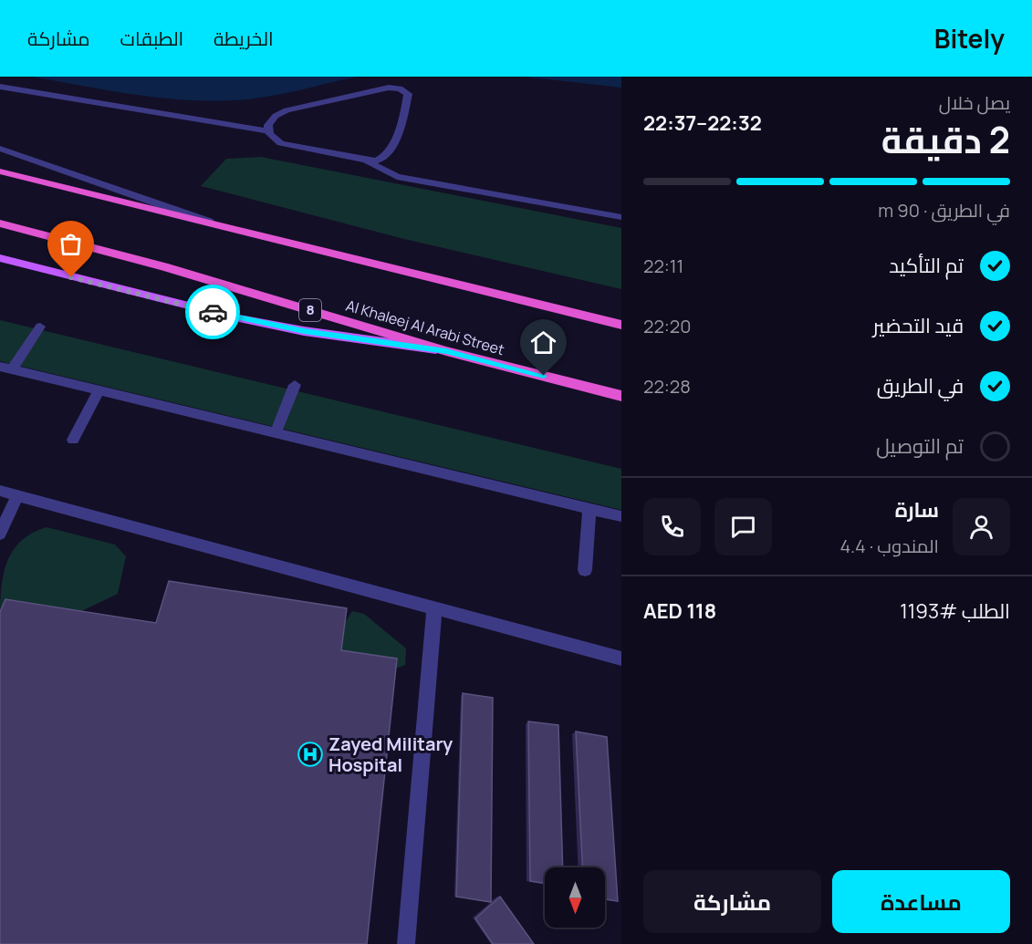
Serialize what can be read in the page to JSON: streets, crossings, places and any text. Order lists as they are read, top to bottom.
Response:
{
  "streets": {
    "highway": ["8", "Al Khaleej Al Arabi Street"]
  },
  "places": {
    "hospital": ["Zayed Military Hospital"]
  },
  "north": "bottom",
  "page": {
    "header": "Bitely",
    "nav": ["الخريطة", "الطبقات", "مشاركة"],
    "heading": ["2 دقيقة", "يصل خلال", "22:32–22:37"],
    "panel": [
      "سارة",
      "المندوب · 4.4",
      "الطلب #1193",
      "AED 118"
    ],
    "bar": "في الطريق · 90 m",
    "list": [
      ["تم التأكيد", "22:11"],
      ["قيد التحضير", "22:20"],
      ["في الطريق", "22:28"],
      "تم التوصيل"
    ],
    "buttons": ["مساعدة", "مشاركة"]
  }
}
